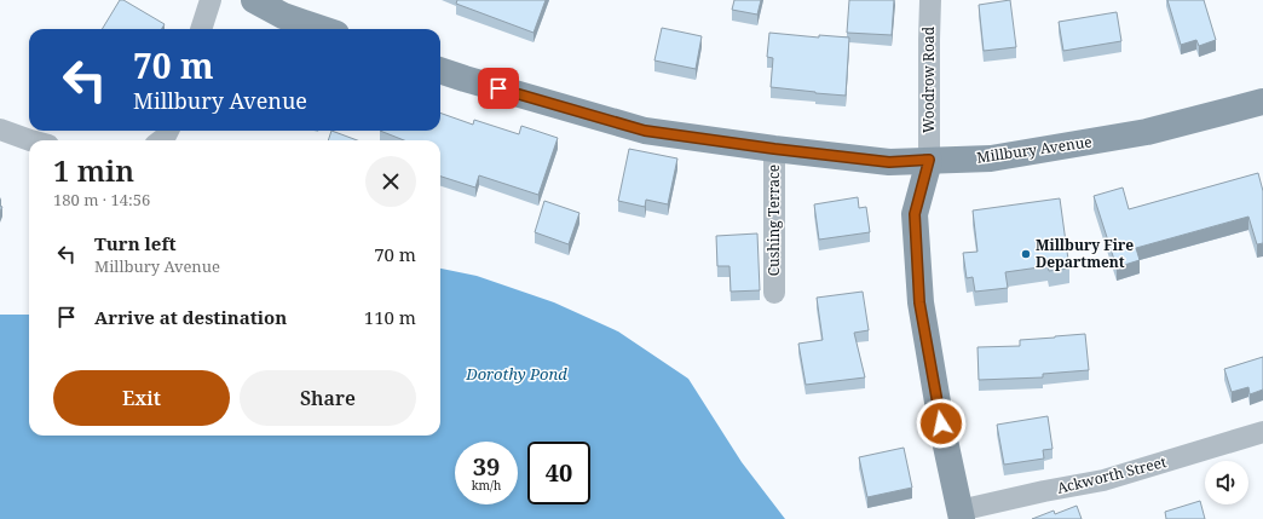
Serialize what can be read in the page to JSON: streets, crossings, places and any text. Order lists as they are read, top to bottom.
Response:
{
  "streets": {
    "main road": ["Millbury Avenue"],
    "street": ["Woodrow Road", "Cushing Terrace", "Ackworth Street"]
  },
  "crossings": [
    ["Woodrow Road", "Millbury Avenue"],
    ["Millbury Avenue", "Cushing Terrace"]
  ],
  "water": ["Dorothy Pond"],
  "places": ["Millbury Fire Department"],
  "page": {
    "turn": ["70 m", "Millbury Avenue"],
    "heading": ["1 min", "180 m · 14:56"],
    "list": [
      {
        "name": "Turn left",
        "note": "Millbury Avenue",
        "value": "70 m"
      },
      {
        "name": "Arrive at destination",
        "value": "110 m"
      }
    ],
    "buttons": ["Exit", "Share"],
    "speed": "39 km/h",
    "limit": "40"
  }
}
